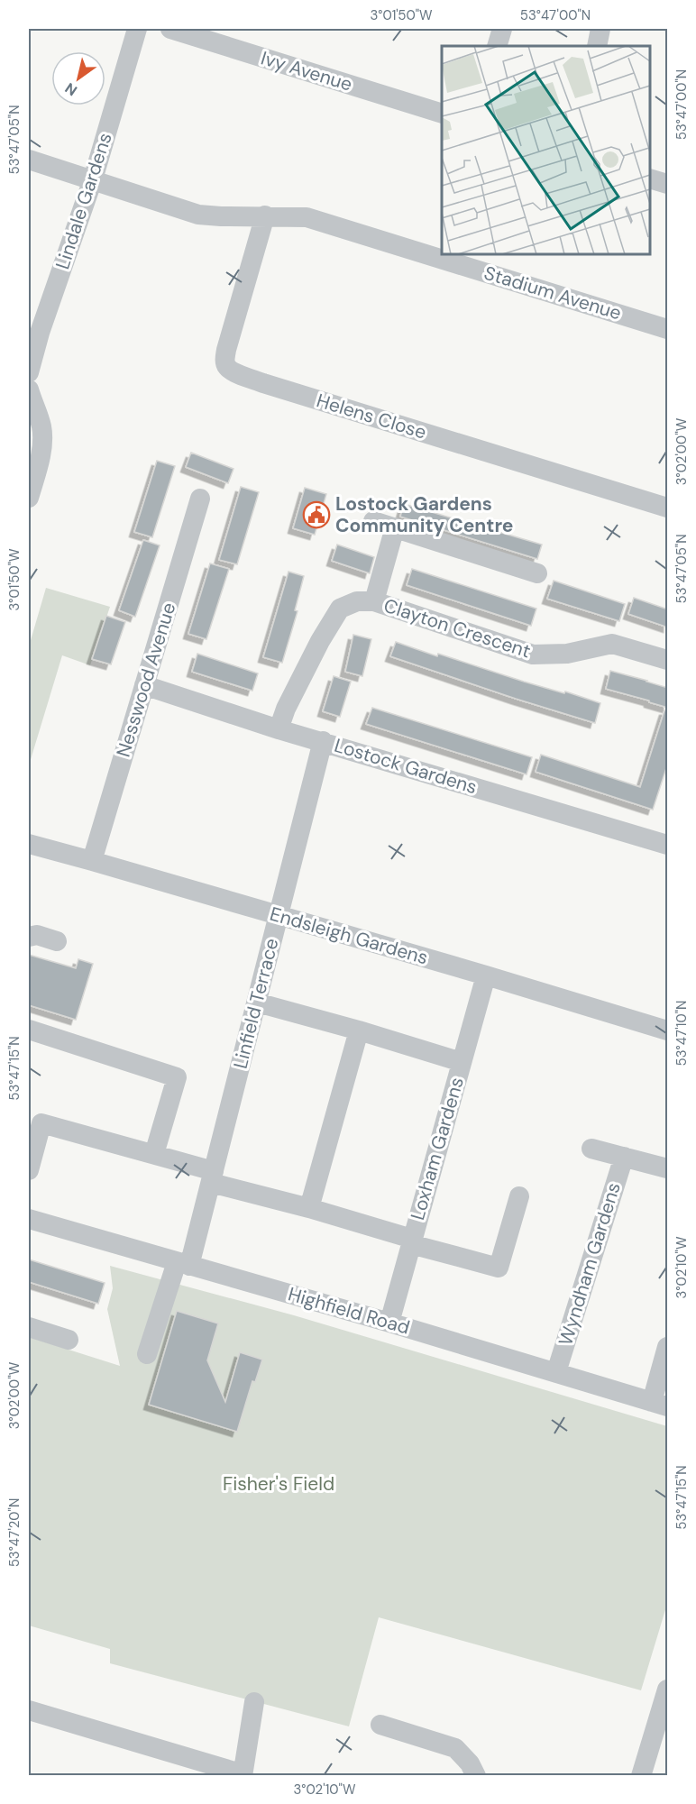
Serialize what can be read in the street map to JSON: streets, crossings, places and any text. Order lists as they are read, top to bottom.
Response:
{
  "streets": {
    "street": [
      "Ivy Avenue",
      "Lindale Gardens",
      "Stadium Avenue",
      "Helens Close",
      "Clayton Crescent",
      "Nesswood Avenue",
      "Lostock Gardens",
      "Endsleigh Gardens",
      "Linfield Terrace",
      "Loxham Gardens",
      "Wyndham Gardens",
      "Highfield Road"
    ]
  },
  "crossings": [
    ["Lindale Gardens", "Stadium Avenue"],
    ["Stadium Avenue", "Helens Close"],
    ["Clayton Crescent", "Lostock Gardens"],
    ["Nesswood Avenue", "Lostock Gardens"],
    ["Nesswood Avenue", "Endsleigh Gardens"],
    ["Lostock Gardens", "Linfield Terrace"],
    ["Endsleigh Gardens", "Linfield Terrace"],
    ["Endsleigh Gardens", "Loxham Gardens"],
    ["Linfield Terrace", "Highfield Road"],
    ["Loxham Gardens", "Highfield Road"],
    ["Wyndham Gardens", "Highfield Road"]
  ],
  "parks": ["Fisher's Field"],
  "places": {
    "public building": ["Lostock Gardens Community Centre"]
  },
  "north": "bottom left",
  "coordinates": [
    "3°01'50\"W",
    "53°47'00\"N",
    "53°47'05\"N",
    "3°02'00\"W",
    "53°47'10\"N",
    "53°47'15\"N",
    "3°02'10\"W",
    "53°47'20\"N"
  ]
}
